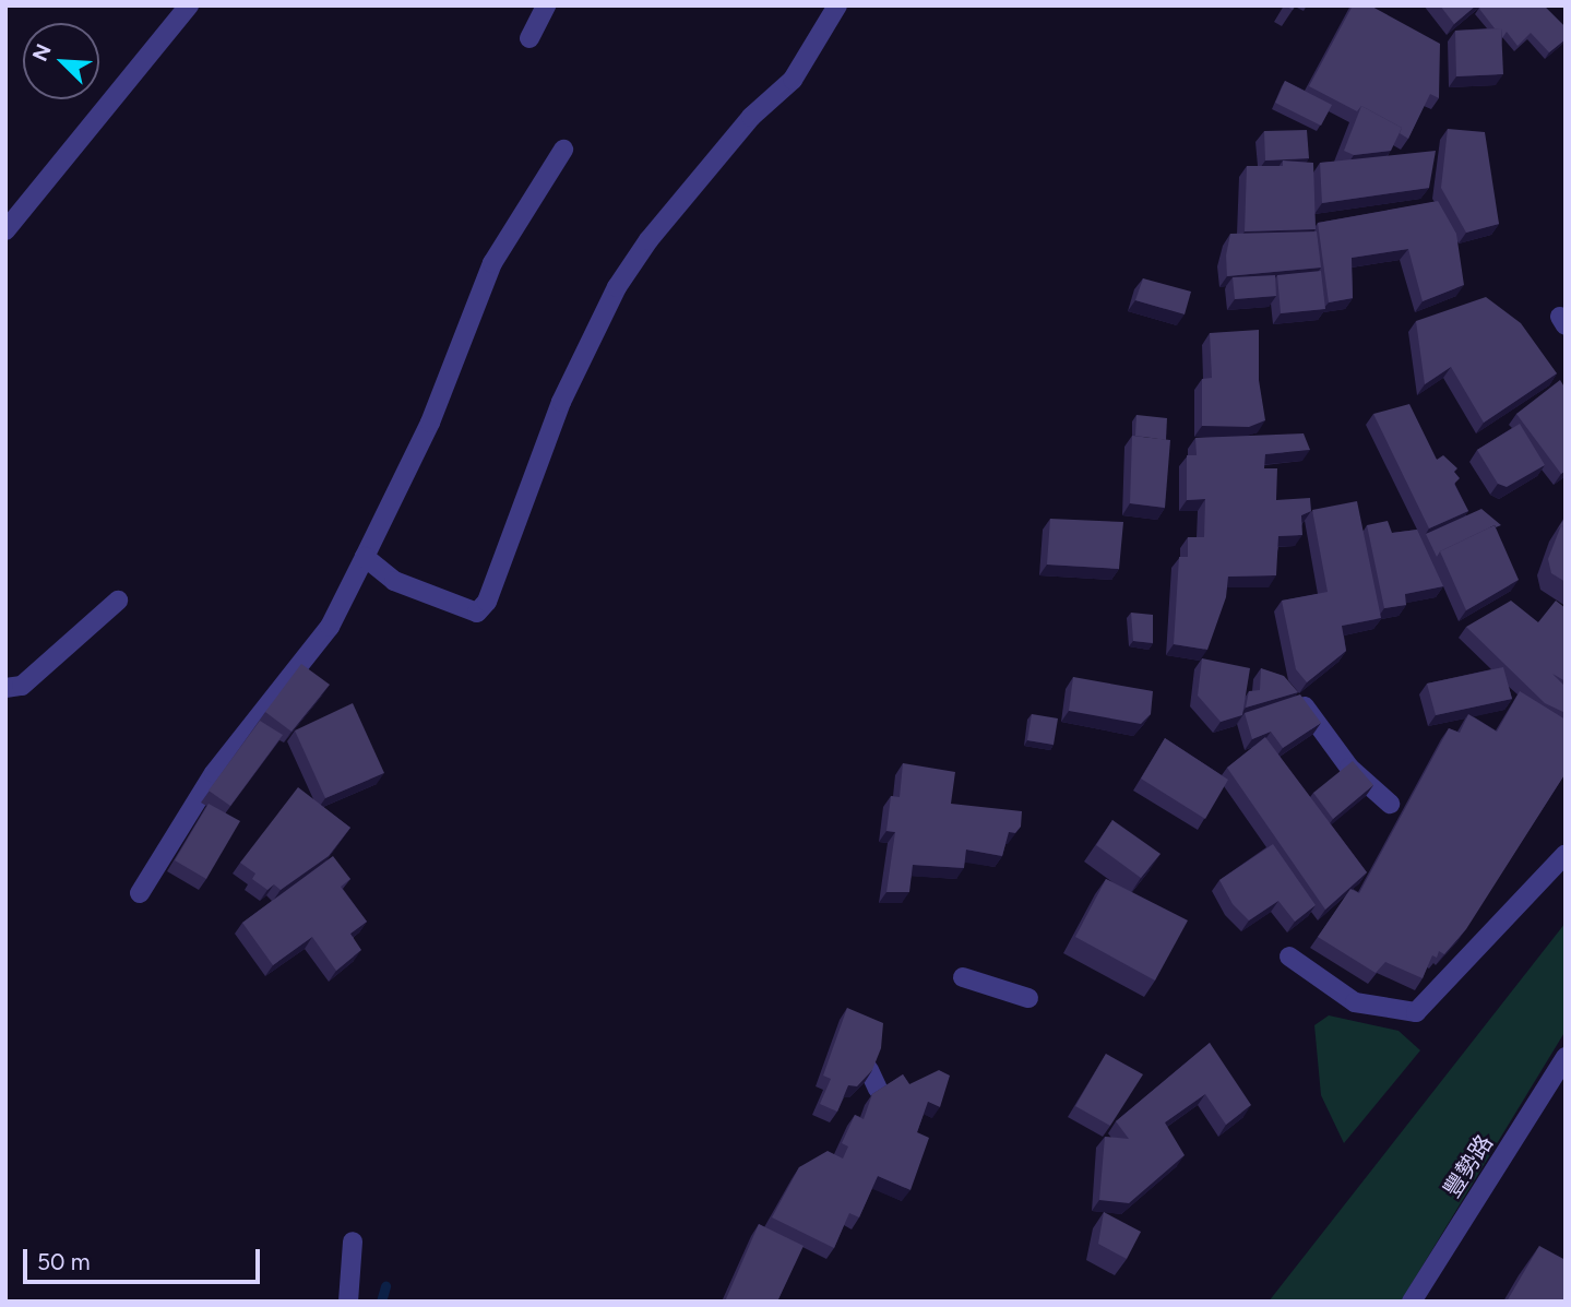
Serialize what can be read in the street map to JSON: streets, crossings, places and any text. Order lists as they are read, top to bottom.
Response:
{
  "streets": {
    "street": ["豐勢路"]
  },
  "scale_bar": "50 m",
  "north": "top left"
}
